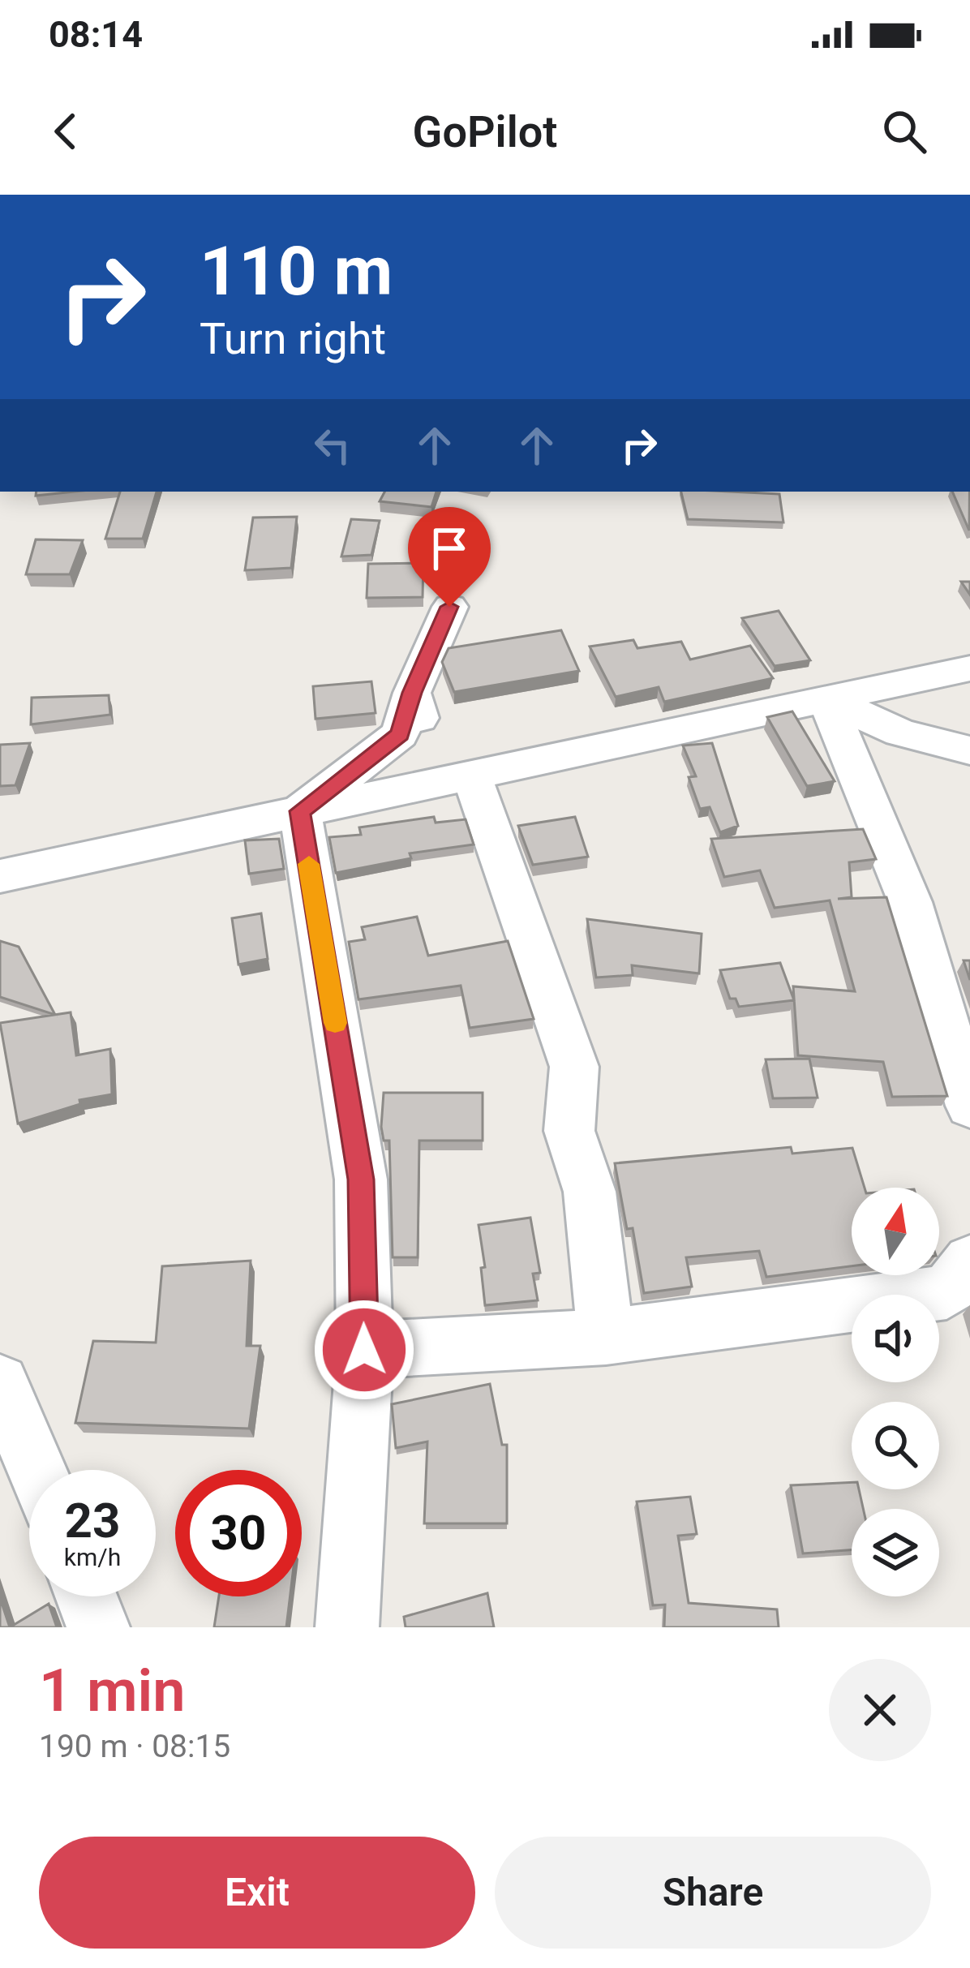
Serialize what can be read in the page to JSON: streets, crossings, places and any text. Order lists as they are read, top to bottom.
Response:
{
  "north": "top",
  "page": {
    "status": "08:14",
    "header": "GoPilot",
    "turn": ["110 m", "Turn right"],
    "speed": "23 km/h",
    "limit": "30",
    "heading": ["1 min", "190 m · 08:15"],
    "buttons": ["Exit", "Share"]
  }
}
